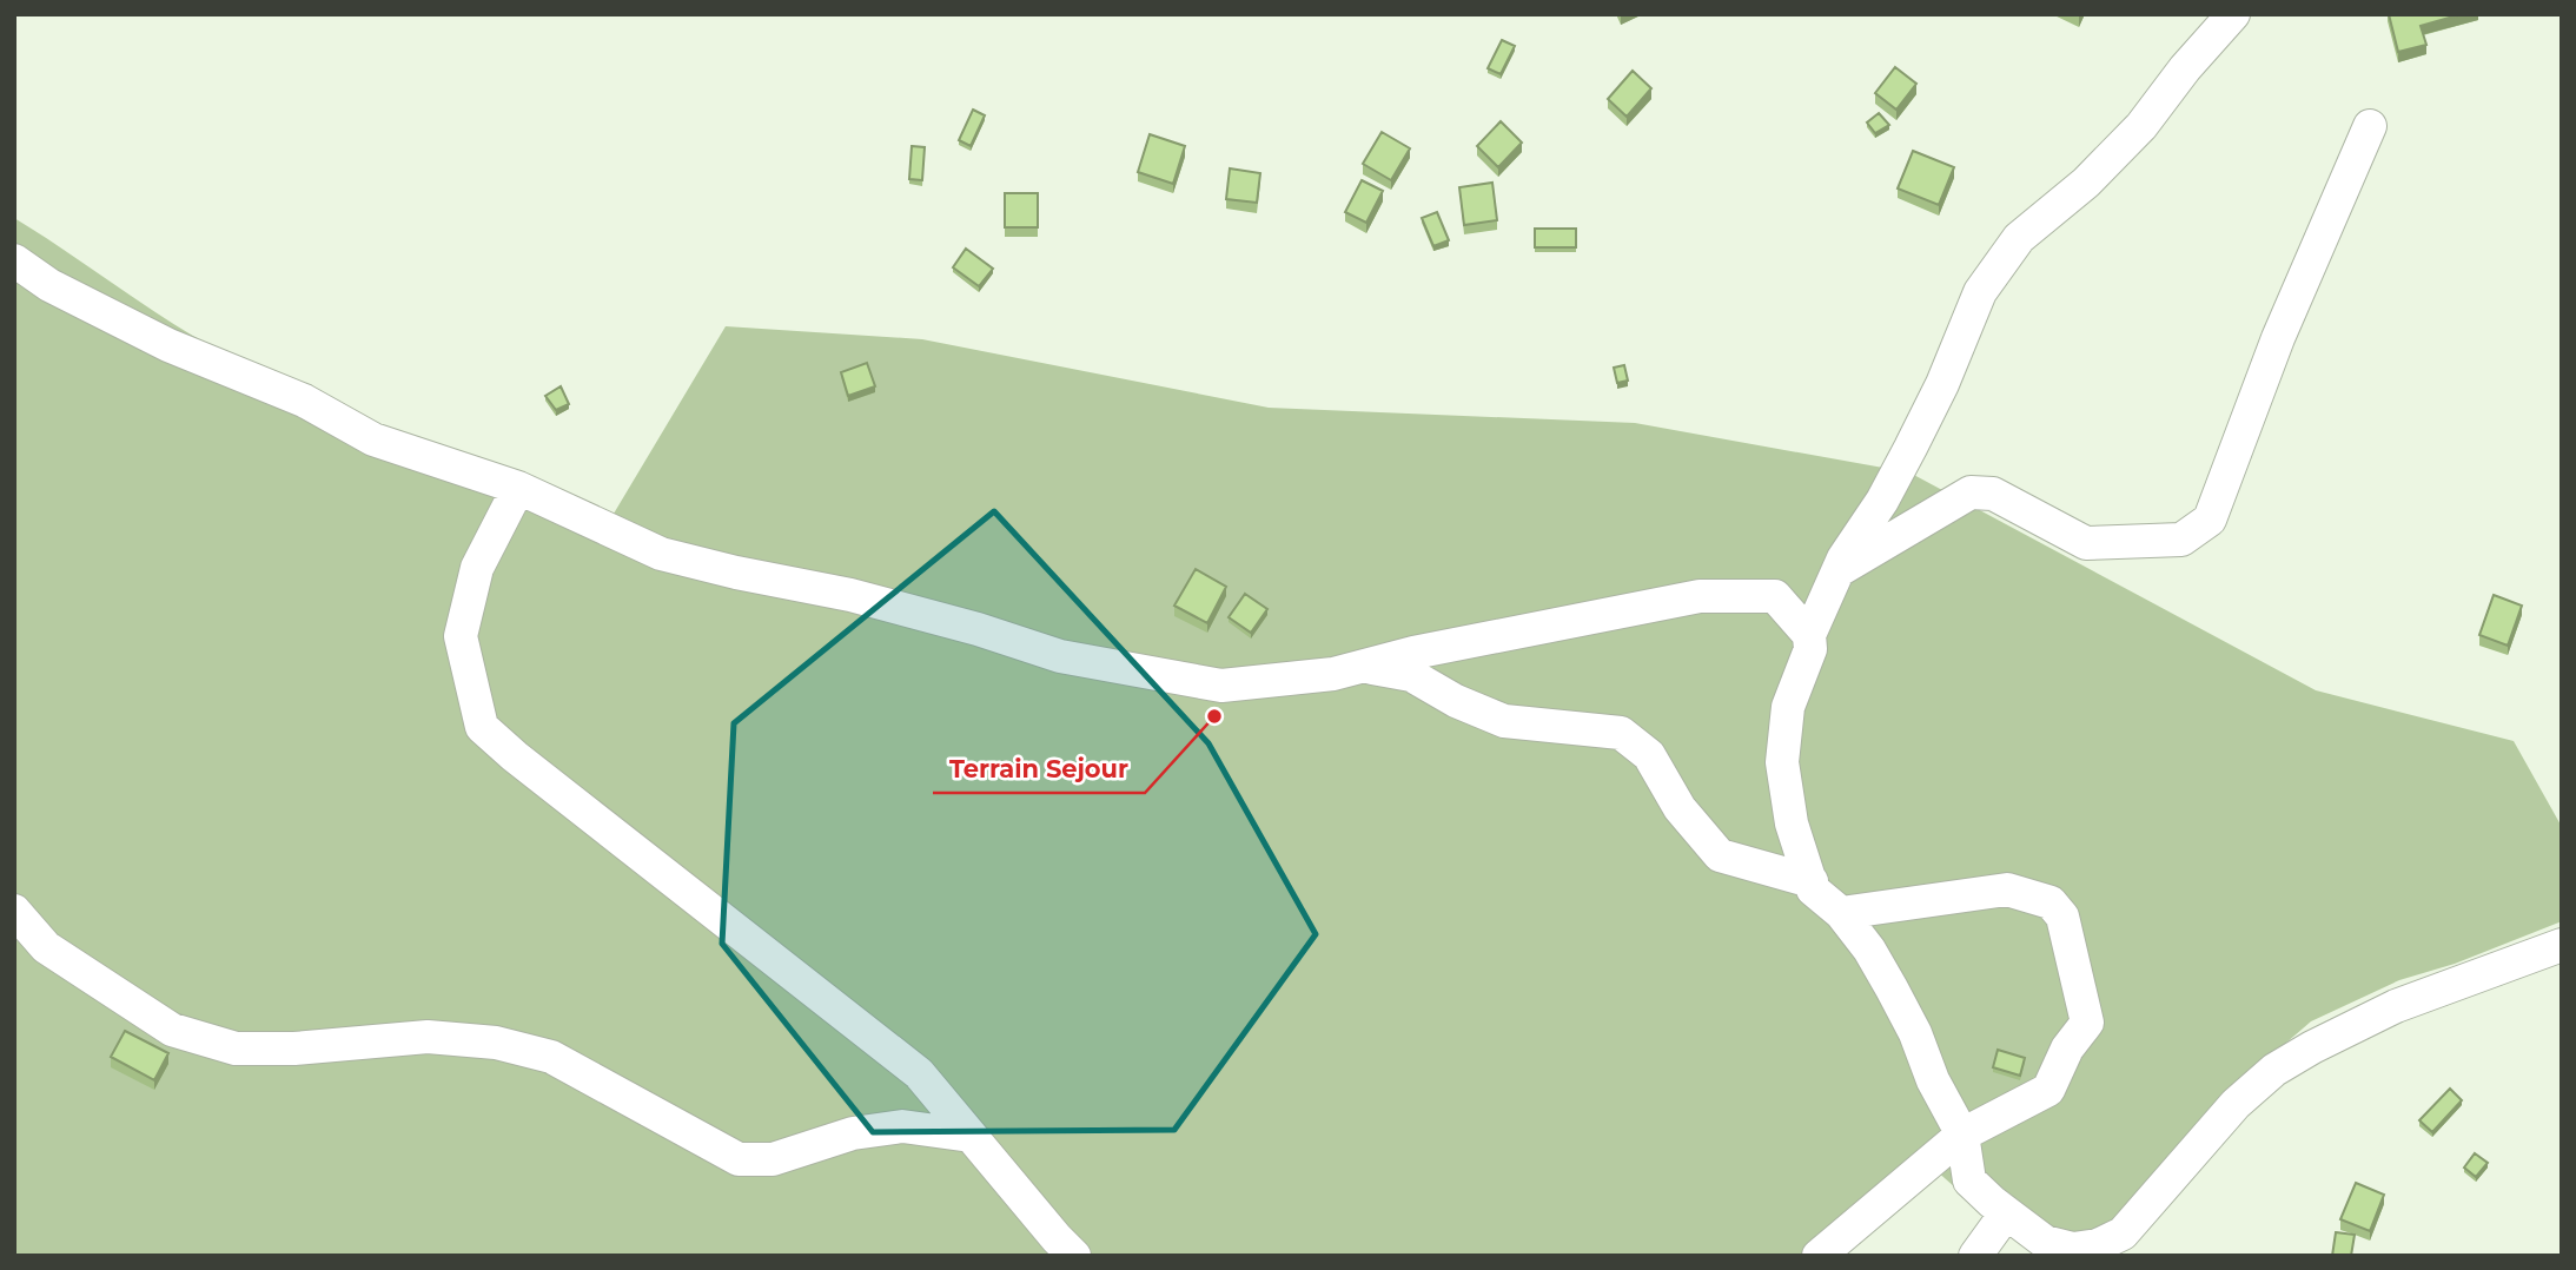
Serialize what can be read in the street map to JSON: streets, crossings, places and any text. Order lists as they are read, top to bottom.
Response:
{
  "places": ["Terrain Sejour"]
}
